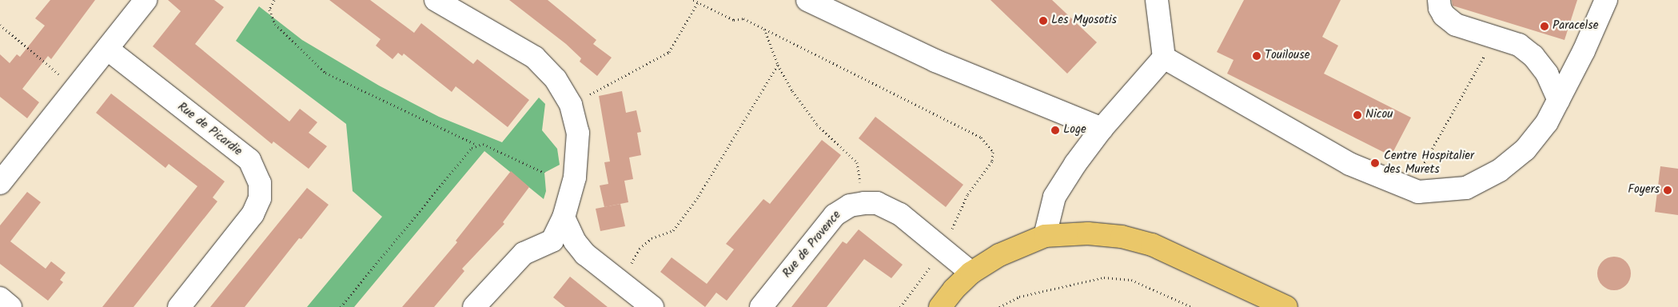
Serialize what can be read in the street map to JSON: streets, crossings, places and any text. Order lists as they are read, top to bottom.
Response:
{
  "streets": {
    "street": ["Rue de Picardie", "Rue de Provence"]
  },
  "places": [
    "Les Myosotis",
    "Paracelse",
    "Touilouse",
    "Nicou",
    "Loge",
    "Centre Hospitalier des Murets",
    "Foyers"
  ]
}
